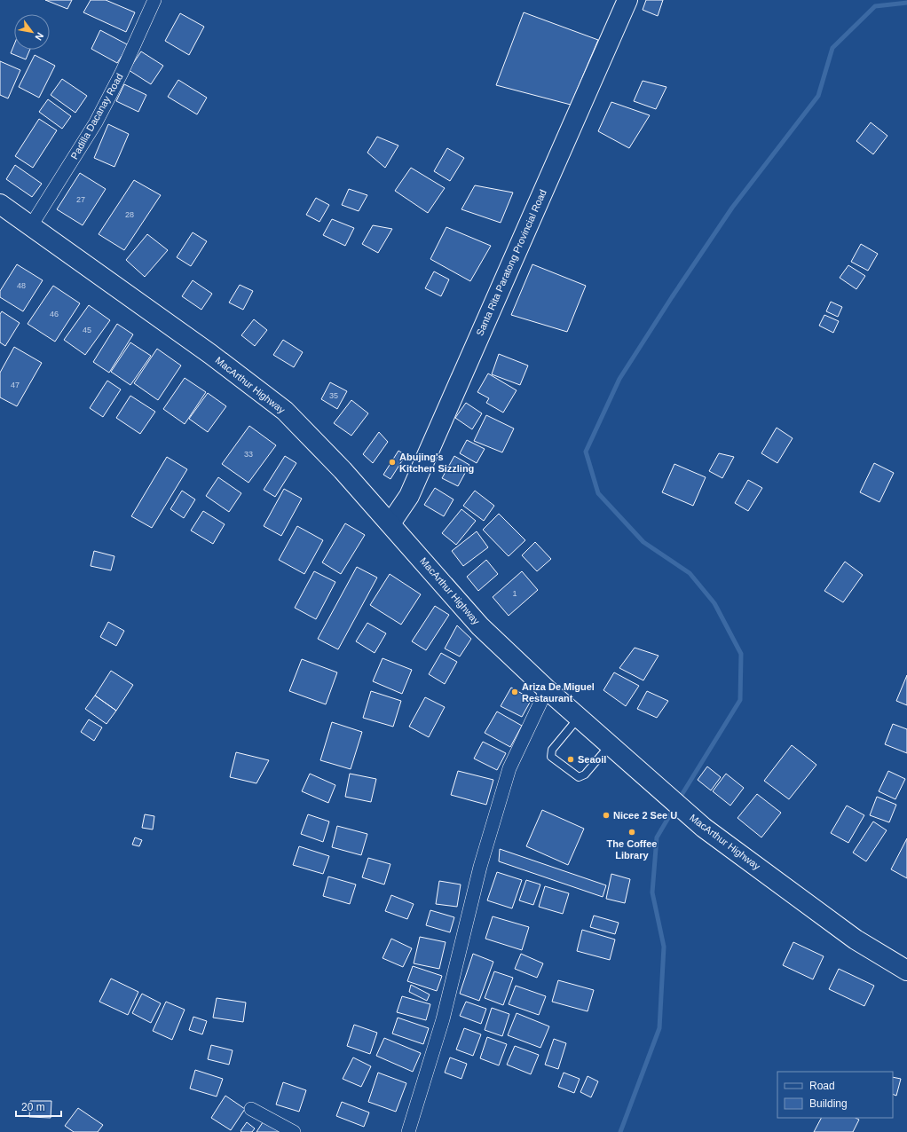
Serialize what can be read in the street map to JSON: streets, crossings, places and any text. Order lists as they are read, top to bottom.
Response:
{
  "streets": {
    "main road": ["Santa Rita Paratong Provincial Road", "MacArthur Highway"],
    "street": ["Padilla Dacanay Road"]
  },
  "crossings": [
    ["Padilla Dacanay Road", "MacArthur Highway"],
    ["Santa Rita Paratong Provincial Road", "MacArthur Highway"]
  ],
  "places": [
    "Abujing's Kitchen Sizzling",
    "Ariza De Miguel Restaurant",
    "Seaoil",
    "Nicee 2 See U",
    "The Coffee Library"
  ],
  "house_numbers": [
    "27",
    "28",
    "48",
    "46",
    "45",
    "47",
    "35",
    "33",
    "1"
  ],
  "legend": ["Road", "Building"],
  "scale_bar": "20 m",
  "north": "bottom right"
}
